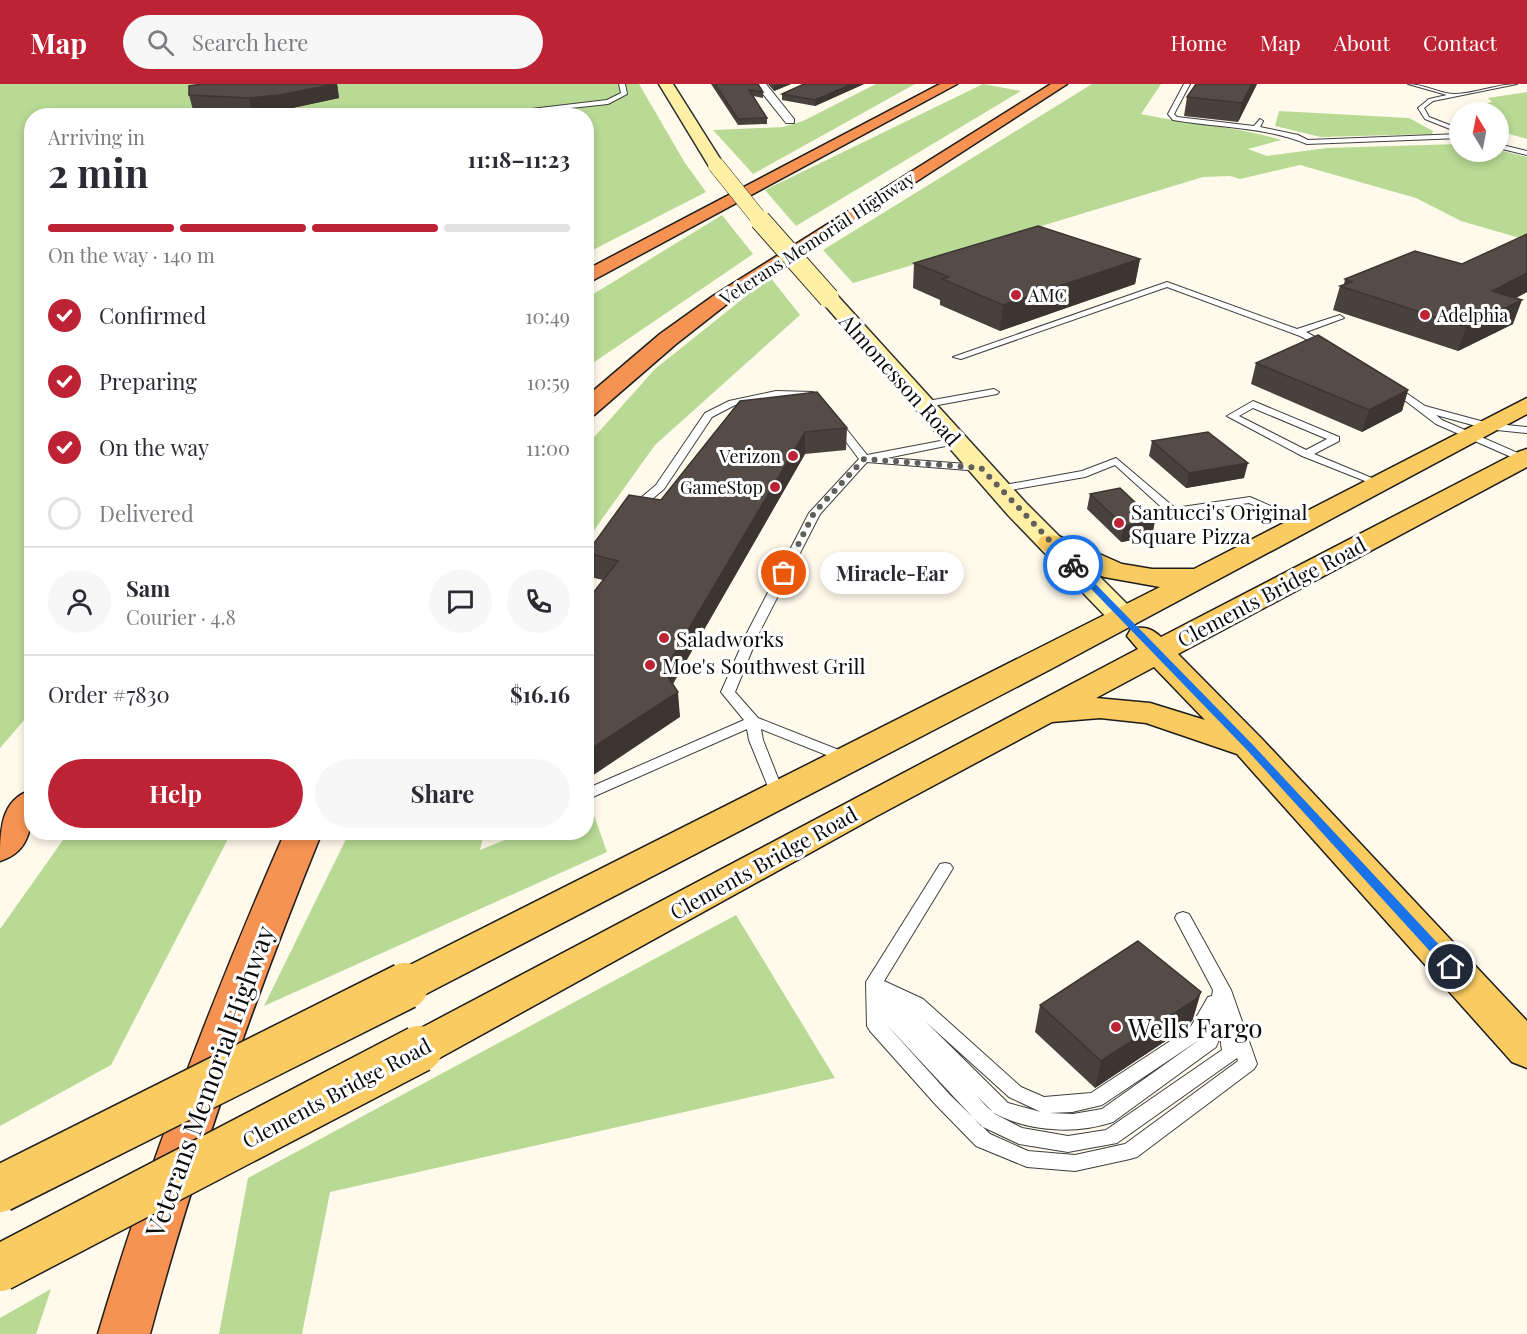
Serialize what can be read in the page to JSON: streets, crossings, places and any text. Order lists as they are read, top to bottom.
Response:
{
  "streets": {
    "highway": ["Veterans Memorial Highway"],
    "main road": ["Almonesson Road", "Clements Bridge Road"]
  },
  "crossings": [
    ["Almonesson Road", "Clements Bridge Road"]
  ],
  "places": [
    "AMC",
    "Adelphia",
    "Verizon",
    "GameStop",
    "Santucci's Original Square Pizza",
    "Miracle-Ear",
    "Saladworks",
    "Moe's Southwest Grill",
    "Wells Fargo"
  ],
  "north": "top",
  "page": {
    "header": "Map",
    "search": "Search here",
    "nav": [
      "Home",
      "Map",
      "About",
      "Contact"
    ],
    "heading": ["2 min", "Arriving in", "11:18–11:23"],
    "panel": [
      "Sam",
      "Courier · 4.8",
      "Order #7830",
      "$16.16"
    ],
    "bar": "On the way · 140 m",
    "list": [
      ["Confirmed", "10:49"],
      ["Preparing", "10:59"],
      ["On the way", "11:00"],
      "Delivered"
    ],
    "bubble": "Miracle-Ear",
    "buttons": ["Help", "Share"]
  }
}
